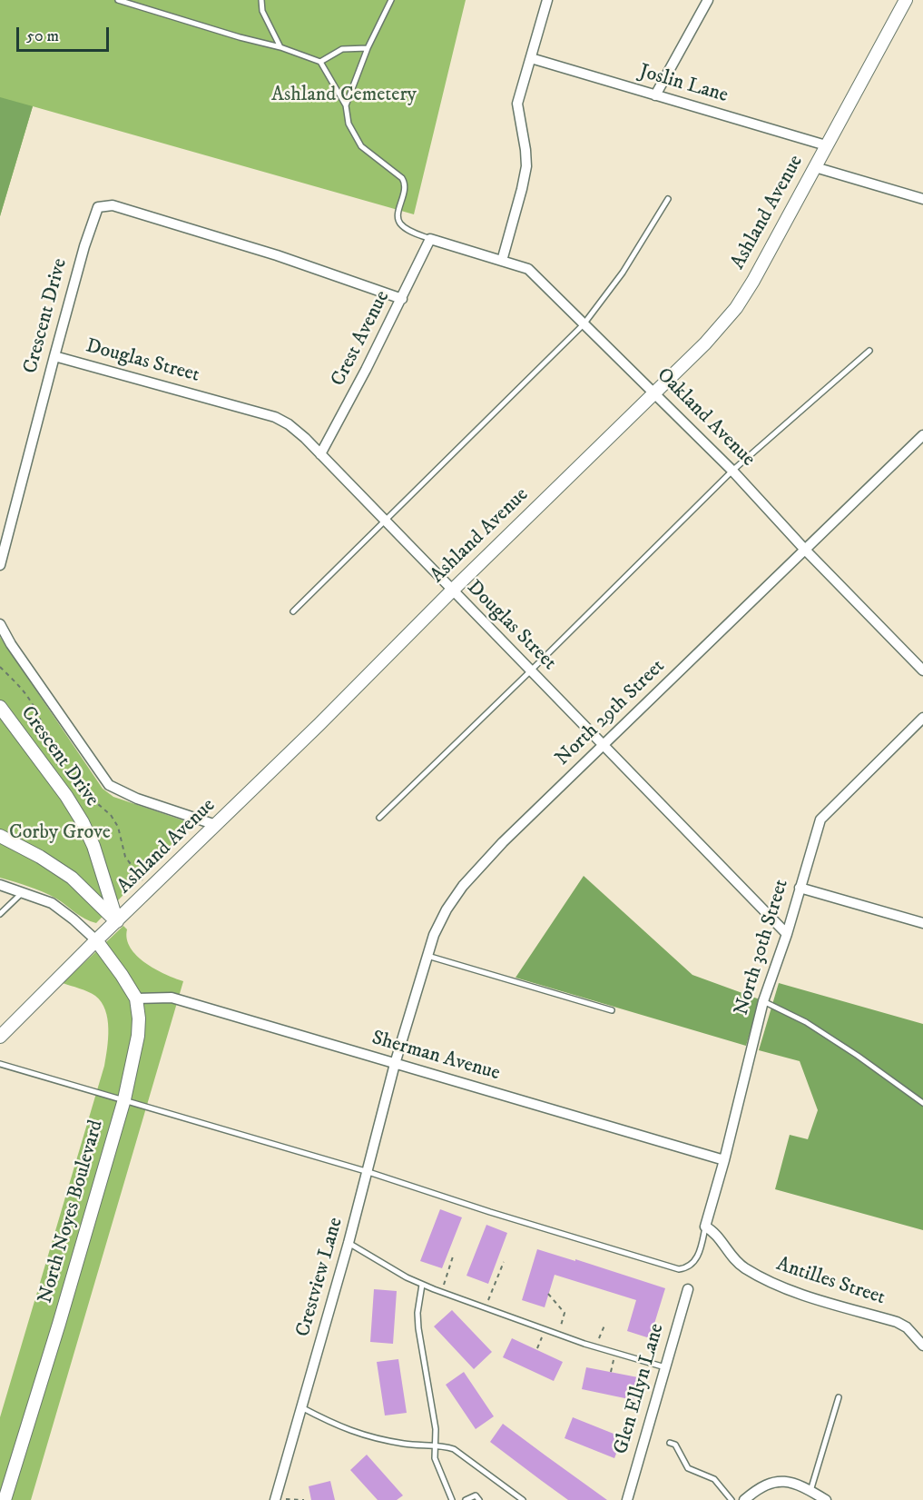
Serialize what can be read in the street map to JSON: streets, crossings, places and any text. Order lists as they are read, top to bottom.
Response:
{
  "streets": {
    "street": [
      "Joslin Lane",
      "Ashland Avenue",
      "Crescent Drive",
      "Crest Avenue",
      "Douglas Street",
      "Oakland Avenue",
      "North 29th Street",
      "North 30th Street",
      "Sherman Avenue",
      "North Noyes Boulevard",
      "Crestview Lane",
      "Antilles Street",
      "Glen Ellyn Lane"
    ]
  },
  "crossings": [
    ["Joslin Lane", "Ashland Avenue"],
    ["Ashland Avenue", "Crescent Drive"],
    ["Ashland Avenue", "Douglas Street"],
    ["Ashland Avenue", "Oakland Avenue"],
    ["Ashland Avenue", "North Noyes Boulevard"],
    ["Crescent Drive", "Crest Avenue"],
    ["Crescent Drive", "Douglas Street"],
    ["Crest Avenue", "Douglas Street"],
    ["Crest Avenue", "Oakland Avenue"],
    ["Douglas Street", "North 29th Street"],
    ["Douglas Street", "North 30th Street"],
    ["Oakland Avenue", "North 29th Street"],
    ["North 29th Street", "Sherman Avenue"],
    ["North 29th Street", "Crestview Lane"],
    ["North 30th Street", "Sherman Avenue"],
    ["North 30th Street", "Antilles Street"],
    ["Sherman Avenue", "North Noyes Boulevard"],
    ["Sherman Avenue", "Crestview Lane"]
  ],
  "parks": ["Ashland Cemetery", "Corby Grove"],
  "scale_bar": "50 m"
}
